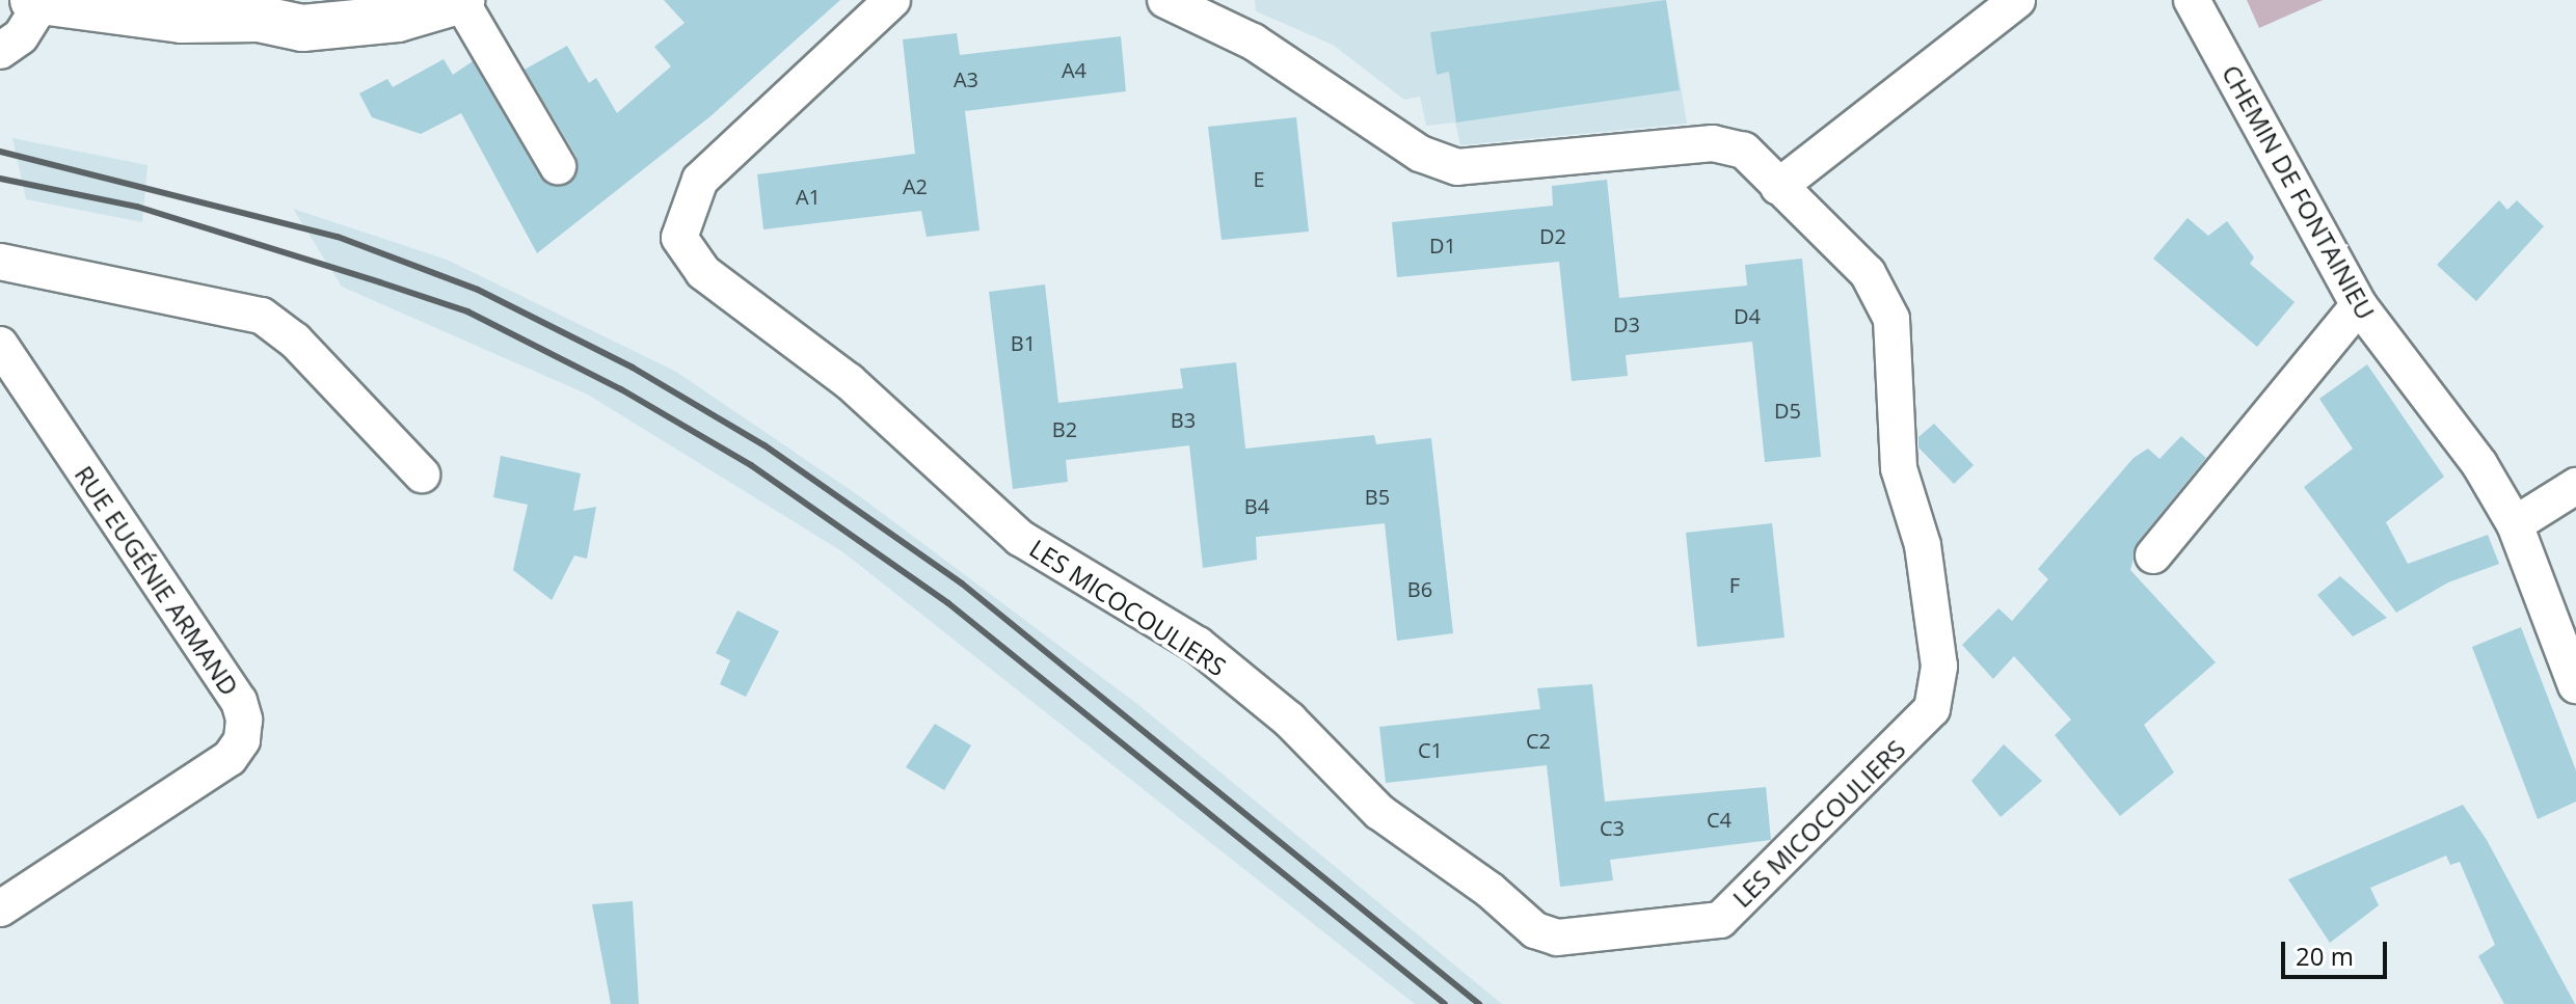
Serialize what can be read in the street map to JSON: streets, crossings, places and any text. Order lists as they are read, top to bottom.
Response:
{
  "streets": {
    "street": ["CHEMIN DE FONTAINIEU", "RUE EUGÉNIE ARMAND", "LES MICOCOULIERS"]
  },
  "house_numbers": [
    "A4",
    "A3",
    "E",
    "A2",
    "A1",
    "D2",
    "D1",
    "D4",
    "D3",
    "B1",
    "D5",
    "B3",
    "B2",
    "B5",
    "B4",
    "F",
    "B6",
    "C2",
    "C1",
    "C4",
    "C3"
  ],
  "scale_bar": "20 m"
}
